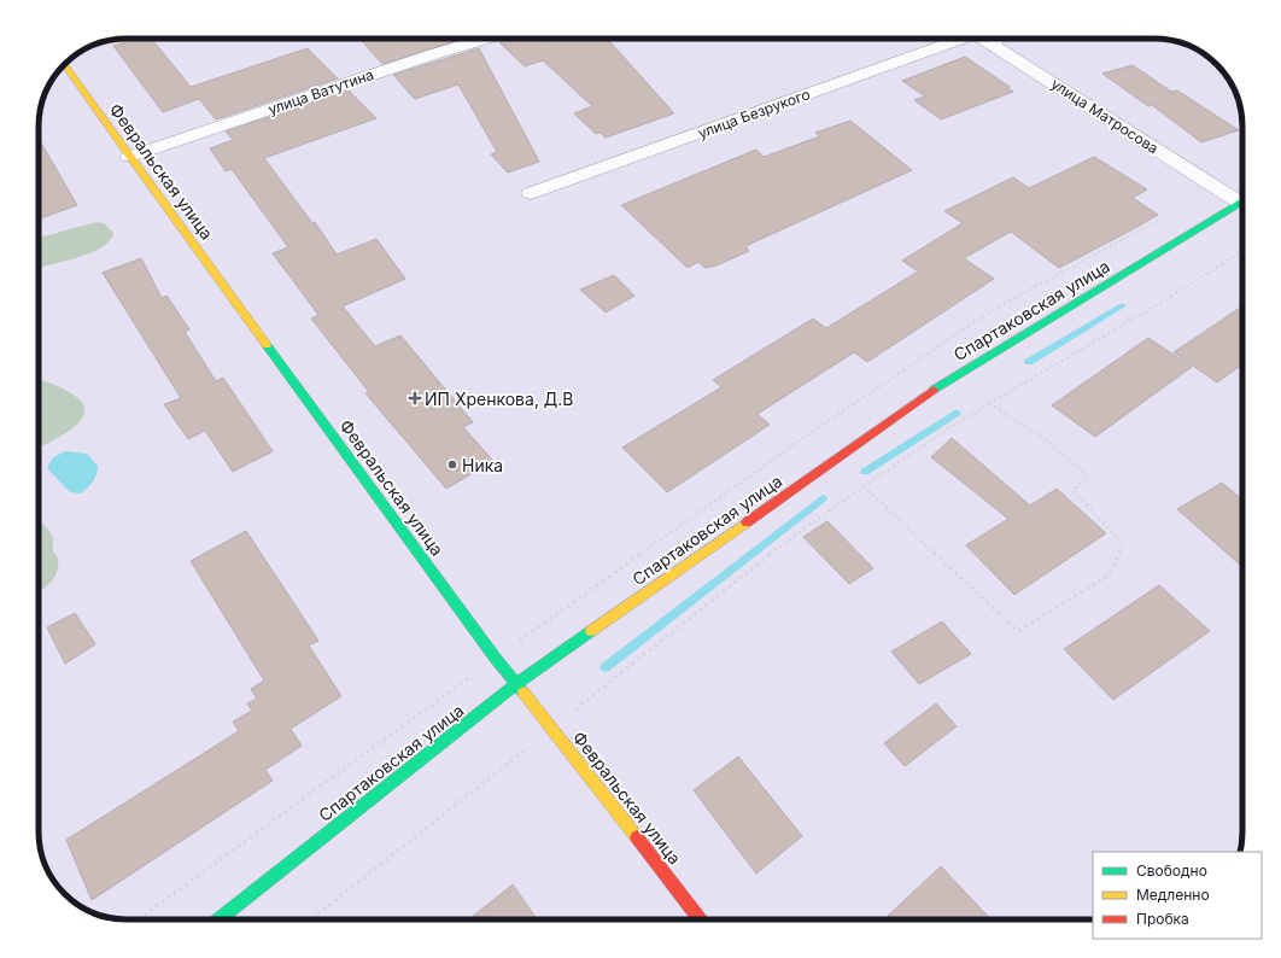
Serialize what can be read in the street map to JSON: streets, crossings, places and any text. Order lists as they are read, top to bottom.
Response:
{
  "streets": {
    "street": [
      "улица Ватутина",
      "улица Безрукого",
      "улица Матросова",
      "Февральская улица",
      "Спартаковская улица"
    ]
  },
  "crossings": [
    ["улица Ватутина", "Февральская улица"],
    ["Февральская улица", "Спартаковская улица"]
  ],
  "places": {
    "health": ["ИП Хренкова, Д.В"],
    "other": ["Ника"]
  },
  "legend": ["Свободно", "Медленно", "Пробка"]
}
